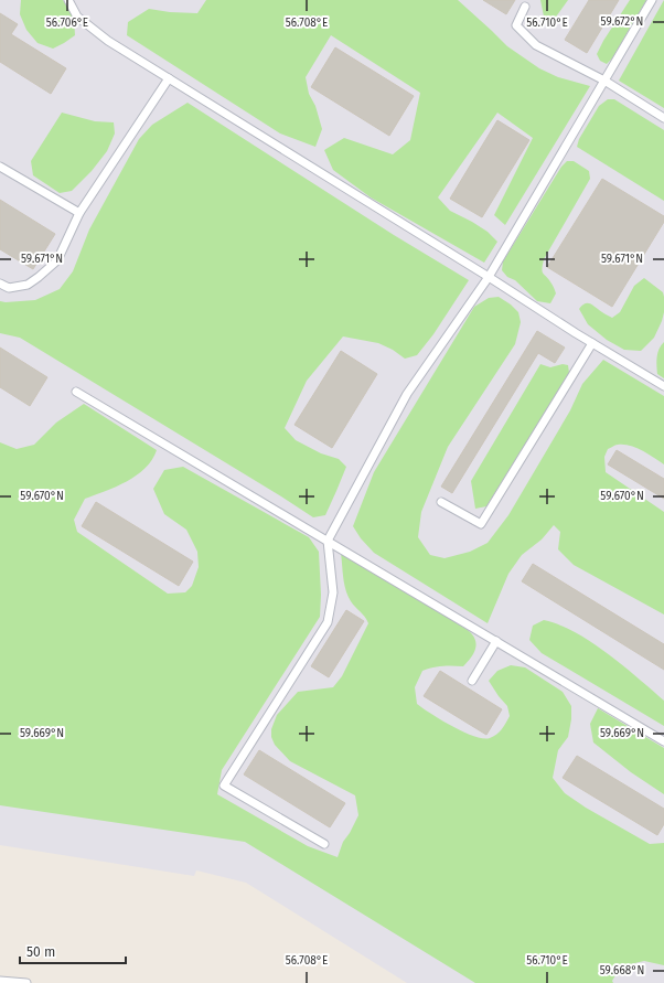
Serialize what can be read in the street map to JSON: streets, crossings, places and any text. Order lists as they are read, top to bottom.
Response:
{
  "scale_bar": "50 m",
  "coordinates": [
    "59.672°N",
    "56.706°E",
    "56.708°E",
    "56.710°E",
    "59.671°N",
    "59.670°N",
    "59.669°N",
    "59.668°N"
  ]
}
